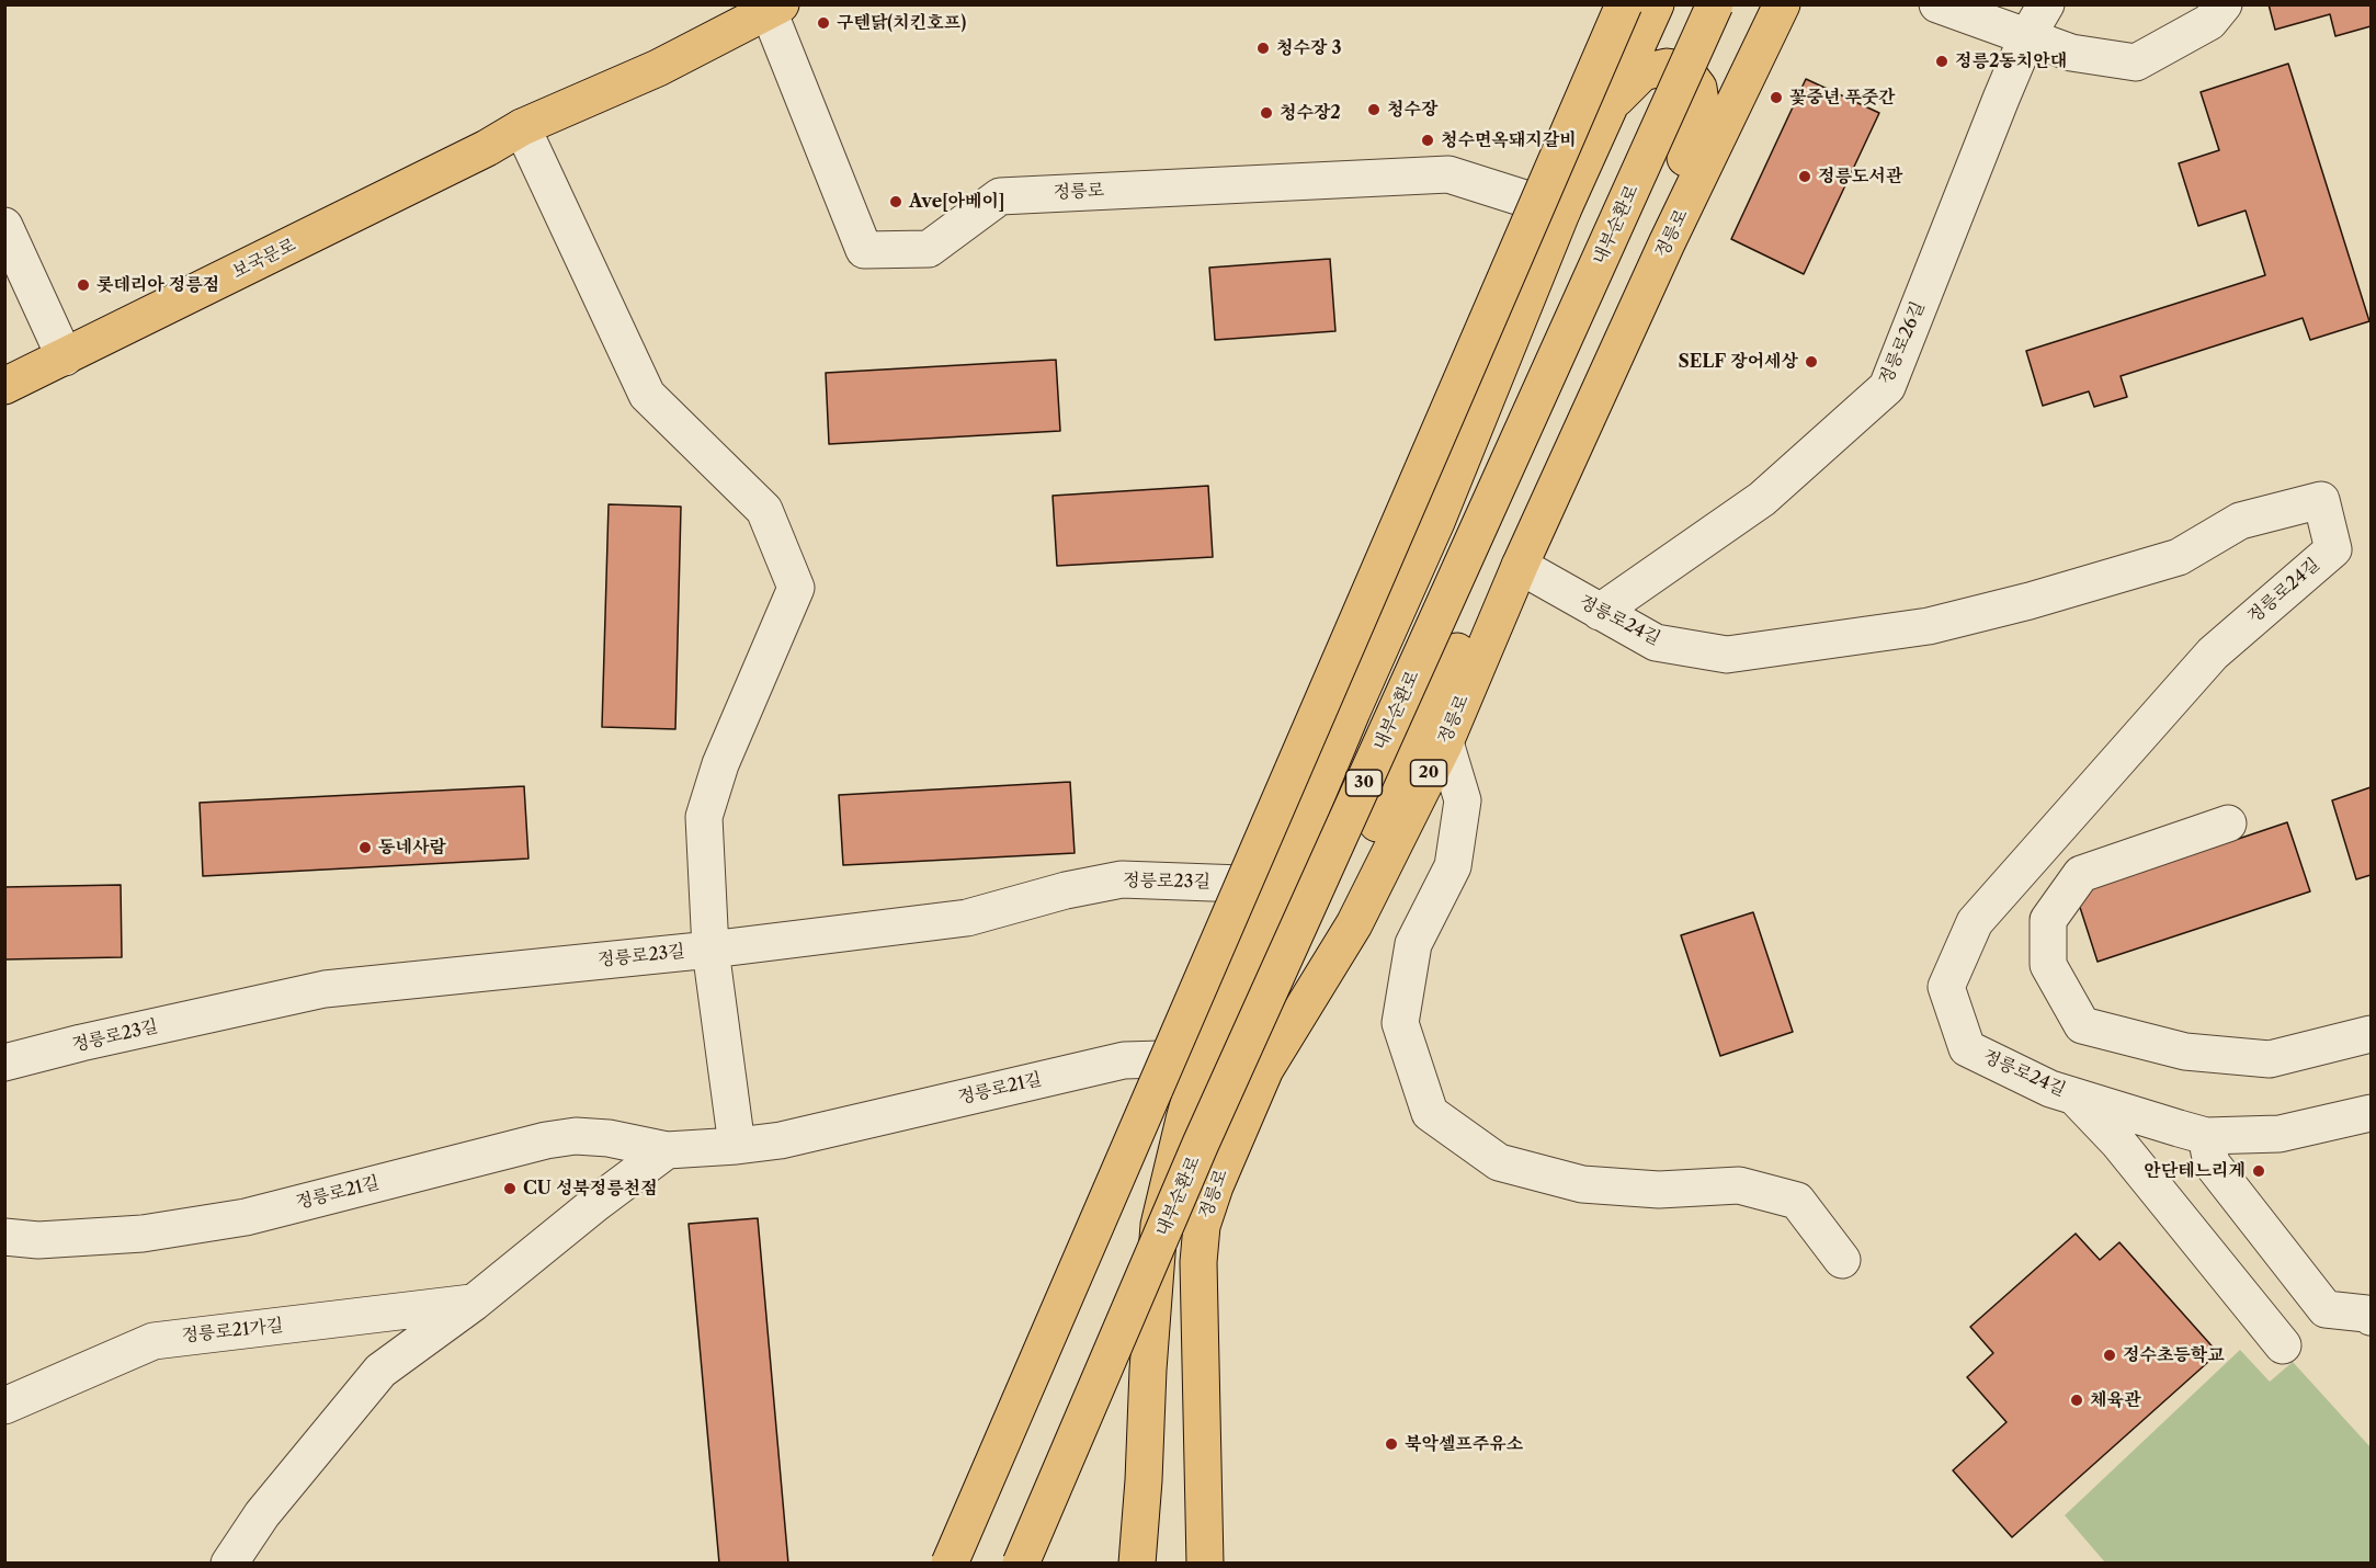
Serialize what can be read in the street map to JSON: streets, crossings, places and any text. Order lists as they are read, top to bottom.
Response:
{
  "streets": {
    "main road": [
      "정릉로",
      "내부순환로",
      "보국문로",
      "20",
      "30"
    ],
    "street": [
      "정릉로26길",
      "정릉로24길",
      "정릉로23길",
      "정릉로21길",
      "정릉로21가길"
    ]
  },
  "crossings": [
    ["정릉로", "보국문로"],
    ["정릉로", "정릉로24길"],
    ["정릉로", "정릉로21길"],
    ["정릉로26길", "정릉로24길"]
  ],
  "places": [
    "구텐닭(치킨호프)",
    "청수장 3",
    "정릉2동치안대",
    "꽃중년 푸줏간",
    "청수장",
    "청수장2",
    "청수면옥돼지갈비",
    "정릉도서관",
    "Ave[아베이]",
    "롯데리아 정릉점",
    "SELF 장어세상",
    "동네사람",
    "안단테느리게",
    "CU 성북정릉천점",
    "정수초등학교",
    "체육관",
    "북악셀프주유소"
  ]
}
